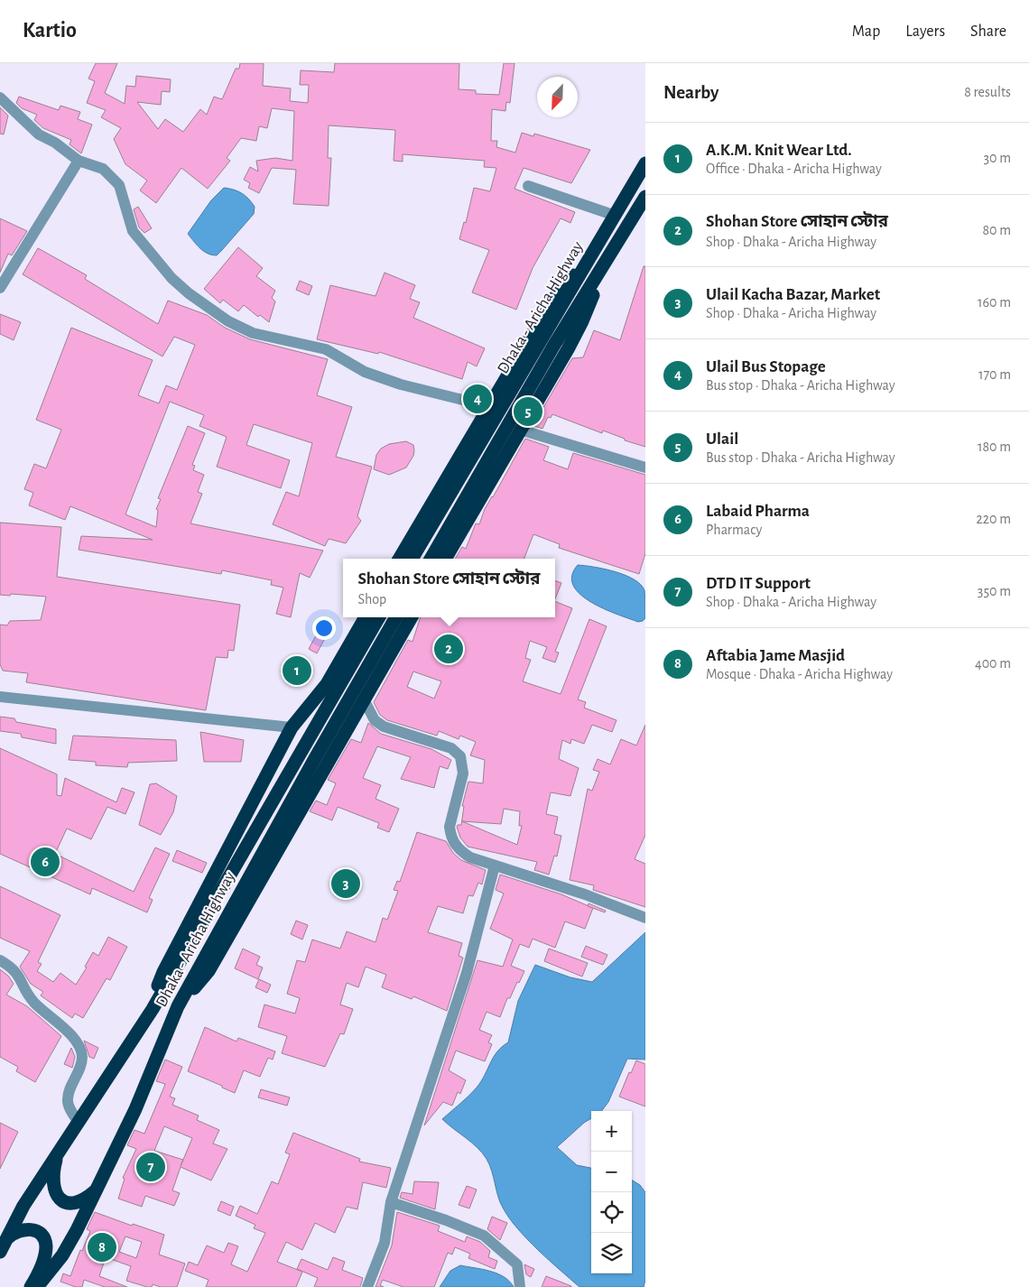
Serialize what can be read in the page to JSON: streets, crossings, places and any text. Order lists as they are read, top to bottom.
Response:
{
  "streets": {
    "highway": ["Dhaka - Aricha Highway"]
  },
  "north": "bottom left",
  "page": {
    "header": "Kartio",
    "nav": ["Map", "Layers", "Share"],
    "heading": ["Nearby", "8 results"],
    "list": [
      {
        "mark": "1",
        "name": "A.K.M. Knit Wear Ltd.",
        "note": "Office · Dhaka - Aricha Highway",
        "value": "30 m"
      },
      {
        "mark": "2",
        "name": "Shohan Store সোহান স্টোর",
        "note": "Shop · Dhaka - Aricha Highway",
        "value": "80 m"
      },
      {
        "mark": "3",
        "name": "Ulail Kacha Bazar, Market",
        "note": "Shop · Dhaka - Aricha Highway",
        "value": "160 m"
      },
      {
        "mark": "4",
        "name": "Ulail Bus Stopage",
        "note": "Bus stop · Dhaka - Aricha Highway",
        "value": "170 m"
      },
      {
        "mark": "5",
        "name": "Ulail",
        "note": "Bus stop · Dhaka - Aricha Highway",
        "value": "180 m"
      },
      {
        "mark": "6",
        "name": "Labaid Pharma",
        "note": "Pharmacy",
        "value": "220 m"
      },
      {
        "mark": "7",
        "name": "DTD IT Support",
        "note": "Shop · Dhaka - Aricha Highway",
        "value": "350 m"
      },
      {
        "mark": "8",
        "name": "Aftabia Jame Masjid",
        "note": "Mosque · Dhaka - Aricha Highway",
        "value": "400 m"
      }
    ],
    "pins": [
      "4",
      "5",
      "2",
      "1",
      "6",
      "3",
      "7",
      "8"
    ],
    "popup": ["Shohan Store সোহান স্টোর", "Shop"],
    "map_buttons": ["+", "−"]
  }
}
